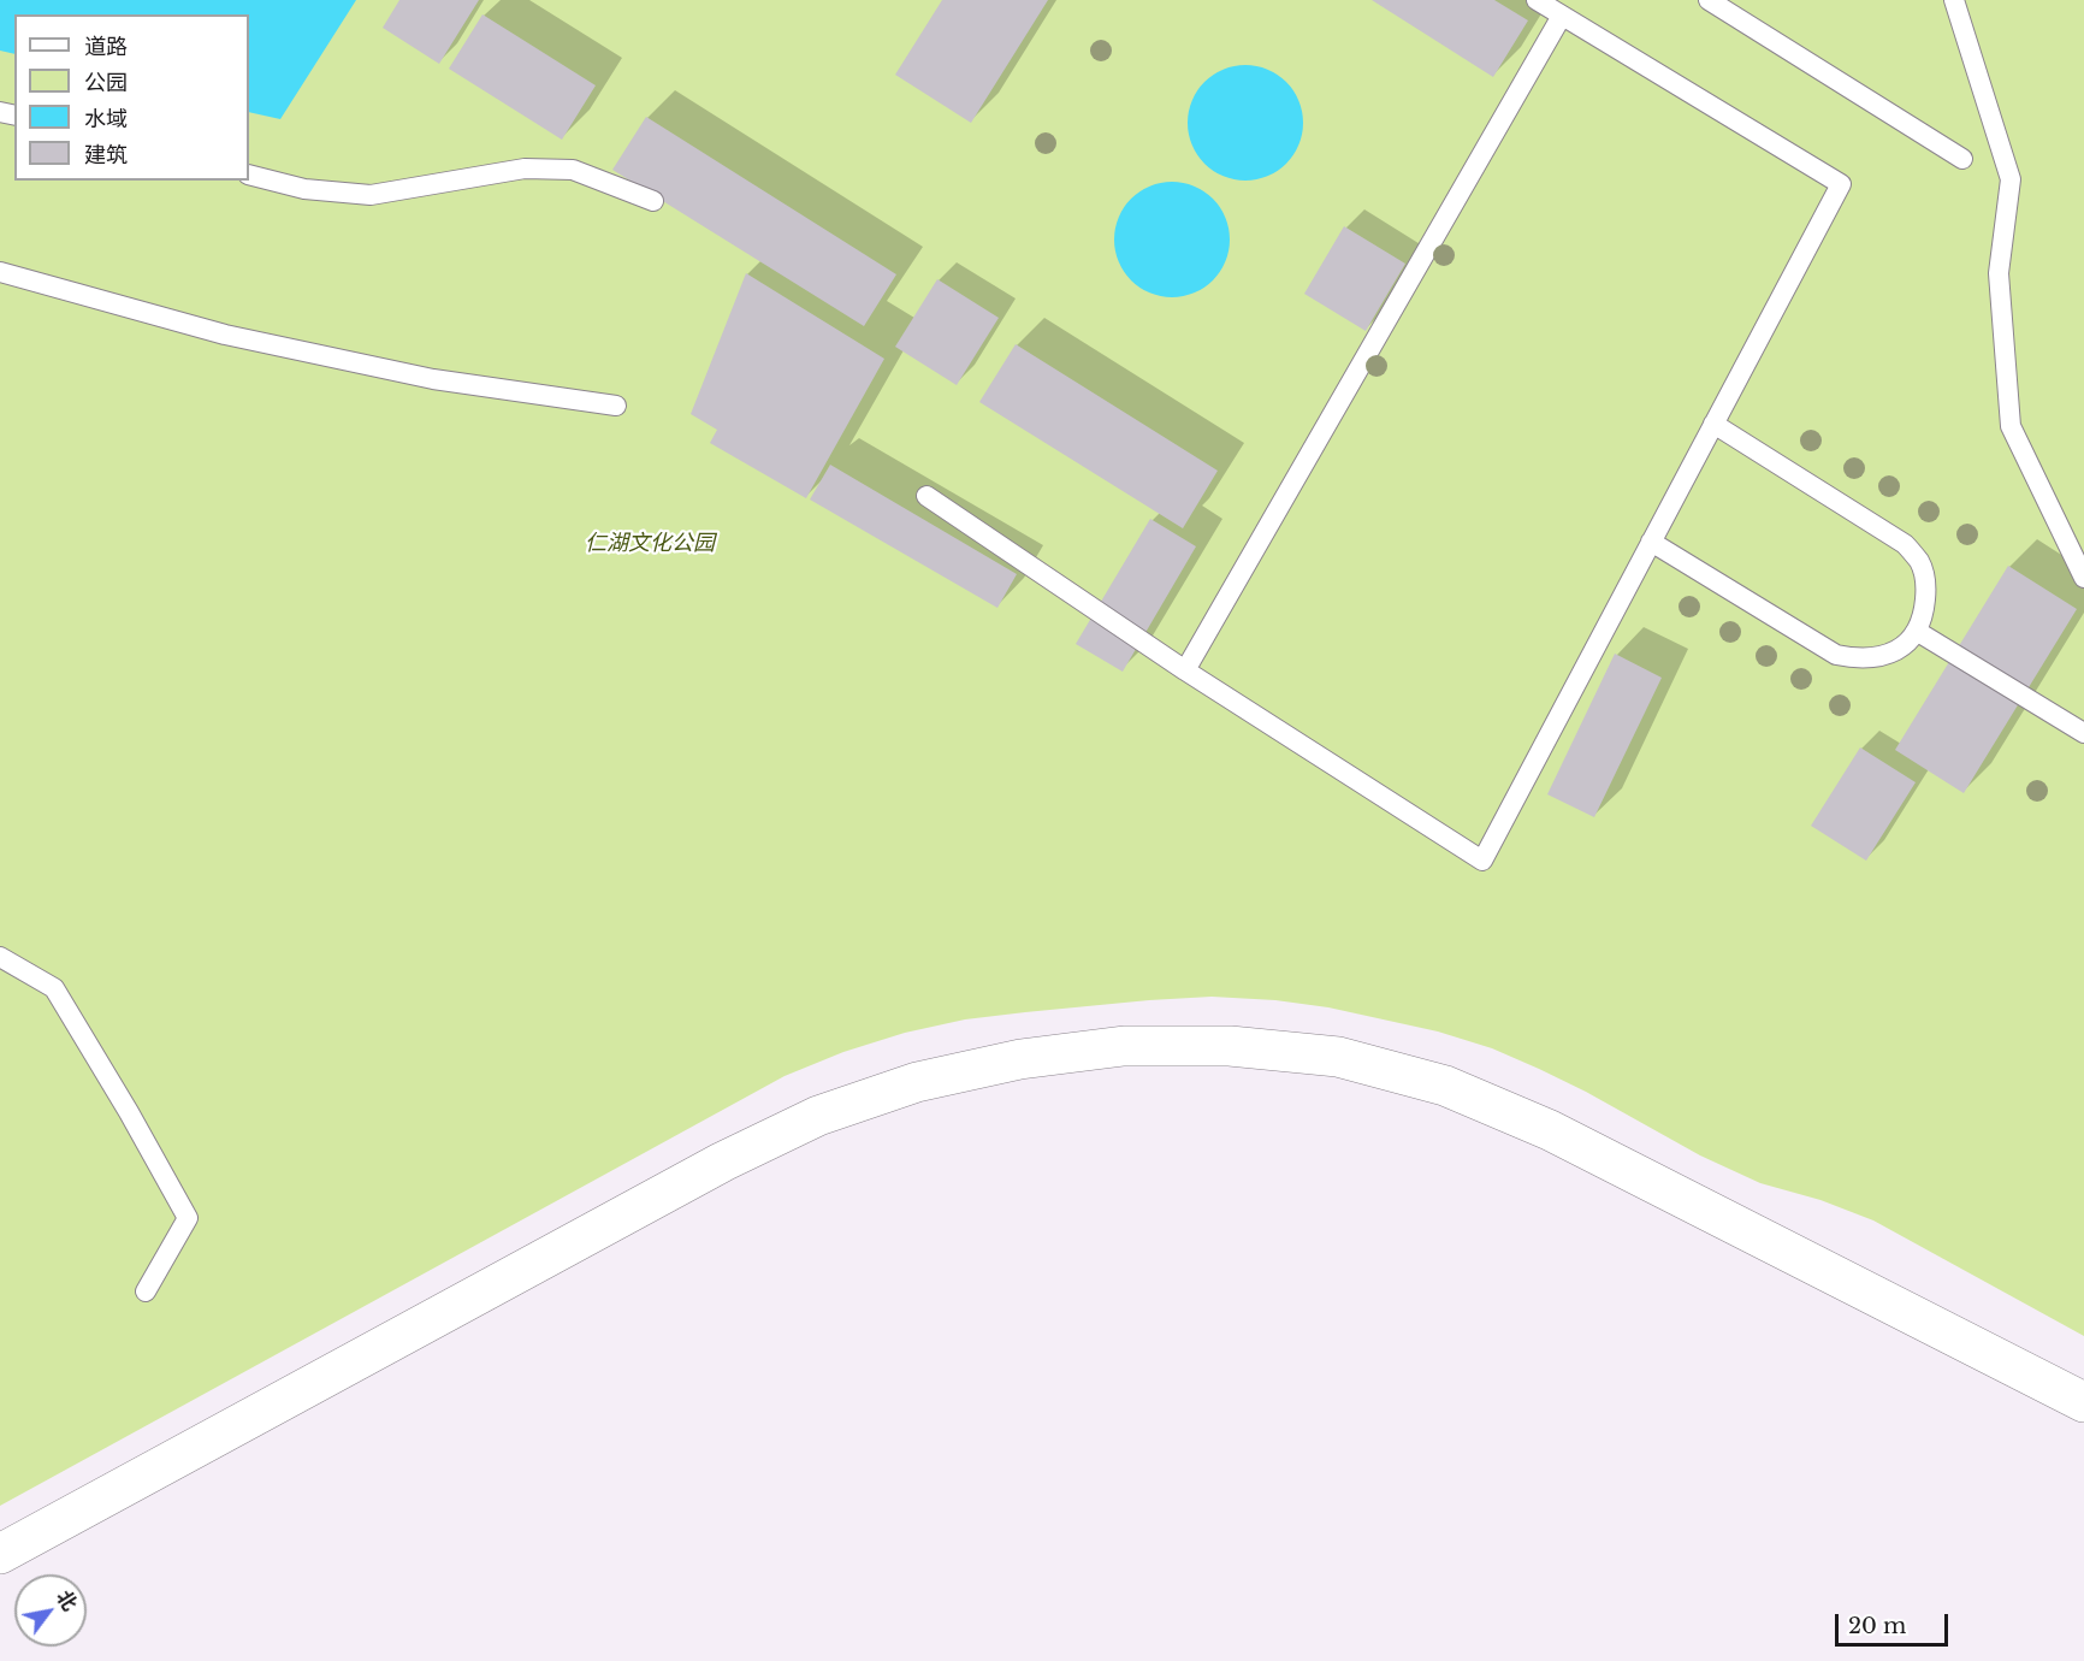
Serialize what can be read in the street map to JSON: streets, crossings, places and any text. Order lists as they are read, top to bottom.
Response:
{
  "parks": ["仁湖文化公园"],
  "legend": [
    "道路",
    "公园",
    "水域",
    "建筑"
  ],
  "scale_bar": "20 m",
  "north": "top right"
}
